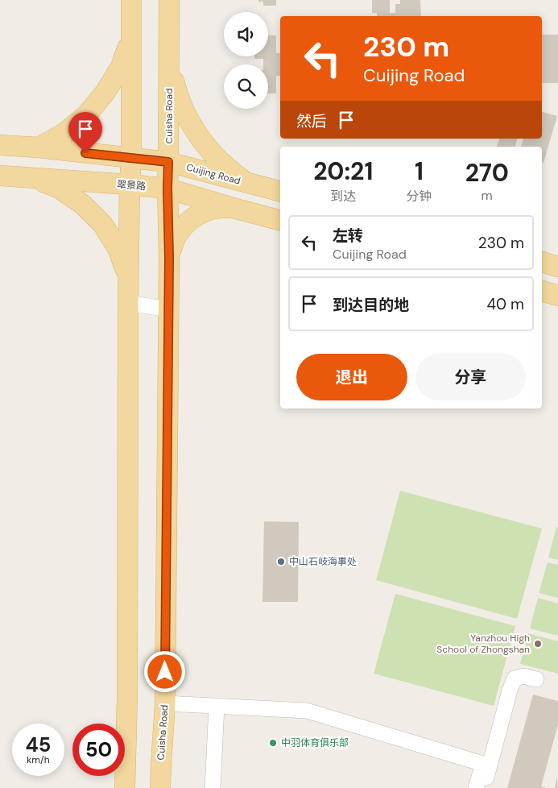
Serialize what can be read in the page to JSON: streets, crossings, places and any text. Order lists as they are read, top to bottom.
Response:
{
  "streets": {
    "main road": ["Cuisha Road", "Cuijing Road", "翠景路"]
  },
  "crossings": [
    ["Cuisha Road", "Cuijing Road"],
    ["Cuisha Road", "翠景路"]
  ],
  "places": ["中山石岐海事处", "Yanzhou High School of Zhongshan", "中羽体育俱乐部"],
  "page": {
    "turn": ["230 m", "Cuijing Road"],
    "then": "然后",
    "eta": [
      "20:21",
      "到达",
      "1",
      "分钟",
      "270",
      "m"
    ],
    "list": [
      {
        "name": "左转",
        "note": "Cuijing Road",
        "value": "230 m"
      },
      {
        "name": "到达目的地",
        "value": "40 m"
      }
    ],
    "buttons": ["退出", "分享"],
    "speed": "45 km/h",
    "limit": "50"
  }
}
